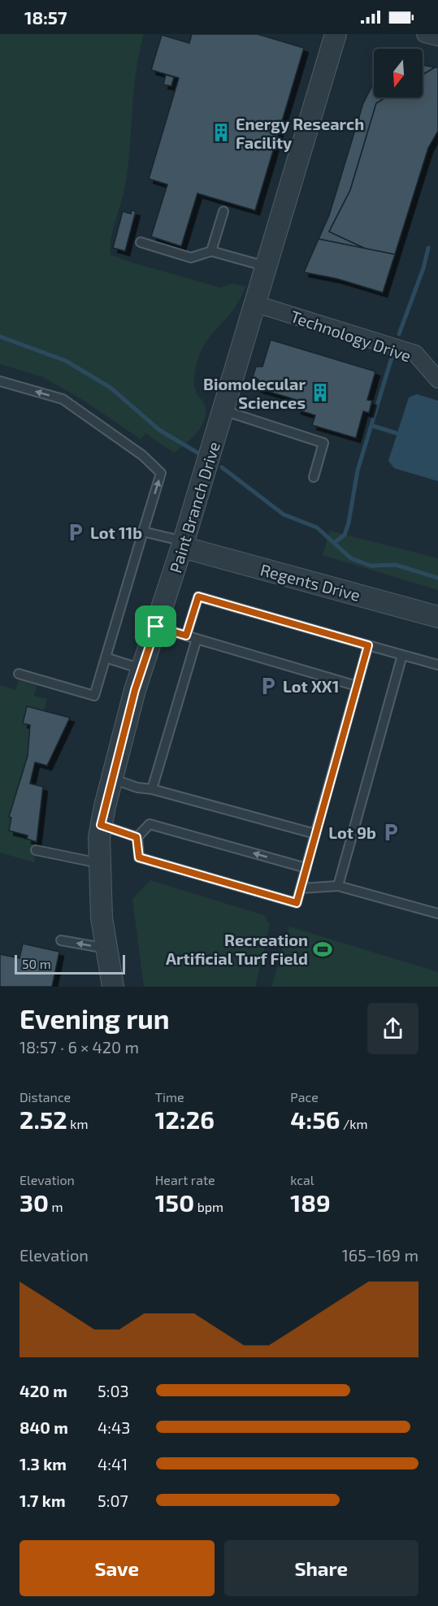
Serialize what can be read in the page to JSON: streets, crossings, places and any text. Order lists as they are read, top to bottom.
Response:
{
  "streets": {
    "street": ["Technology Drive", "Paint Branch Drive", "Regents Drive"]
  },
  "crossings": [
    ["Technology Drive", "Paint Branch Drive"],
    ["Paint Branch Drive", "Regents Drive"]
  ],
  "places": {
    "building": ["Energy Research Facility", "Biomolecular Sciences"],
    "parking": ["Lot 11b", "Lot XX1", "Lot 9b"],
    "sports": ["Recreation Artificial Turf Field"]
  },
  "scale_bar": "50 m",
  "north": "bottom",
  "page": {
    "status": "18:57",
    "scale": "50 m",
    "heading": ["Evening run", "18:57 · 6 × 420 m"],
    "stats": [
      ["Distance", "2.52 km"],
      ["Time", "12:26"],
      ["Pace", "4:56 /km"],
      ["Elevation", "30 m"],
      ["Heart rate", "150 bpm"],
      ["kcal", "189"]
    ],
    "chart": ["Elevation", "165–169 m"],
    "list": [
      {
        "name": "420 m",
        "note": "5:03"
      },
      {
        "name": "840 m",
        "note": "4:43"
      },
      {
        "name": "1.3 km",
        "note": "4:41"
      },
      {
        "name": "1.7 km",
        "note": "5:07"
      }
    ],
    "buttons": ["Save", "Share"]
  }
}
